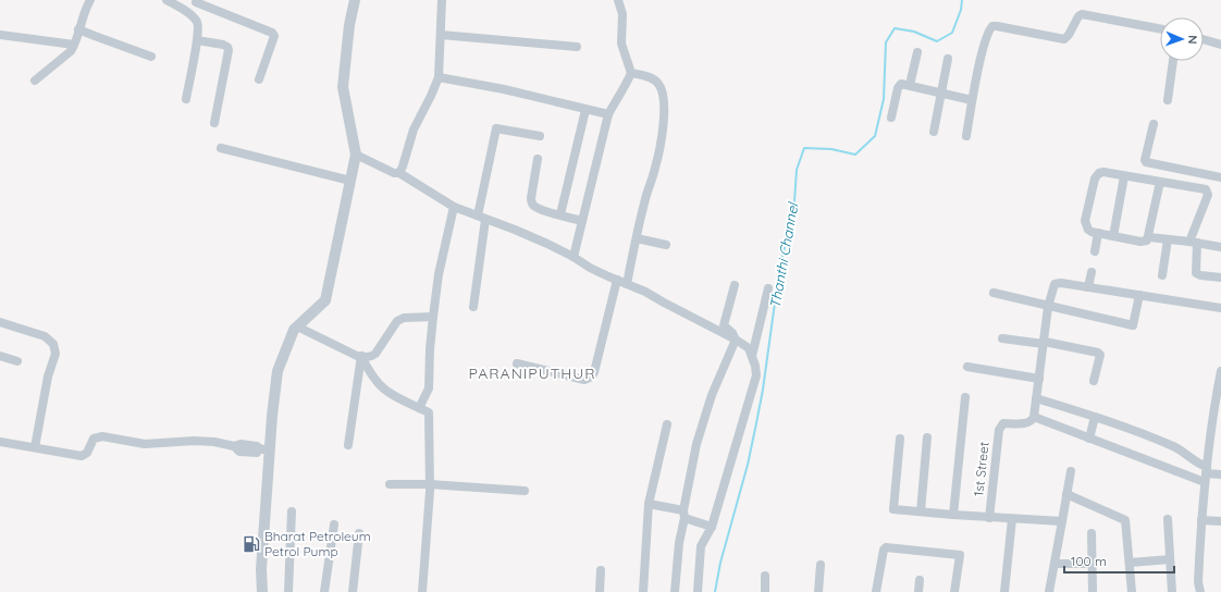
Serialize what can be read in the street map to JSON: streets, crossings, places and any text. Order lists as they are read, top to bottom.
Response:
{
  "streets": {
    "street": ["1st Street"]
  },
  "districts": ["PARANIPUTHUR"],
  "water": ["Thanthi Channel"],
  "places": {
    "fuel station": ["Bharat Petroleum Petrol Pump"]
  },
  "scale_bar": "100 m",
  "north": "right"
}
